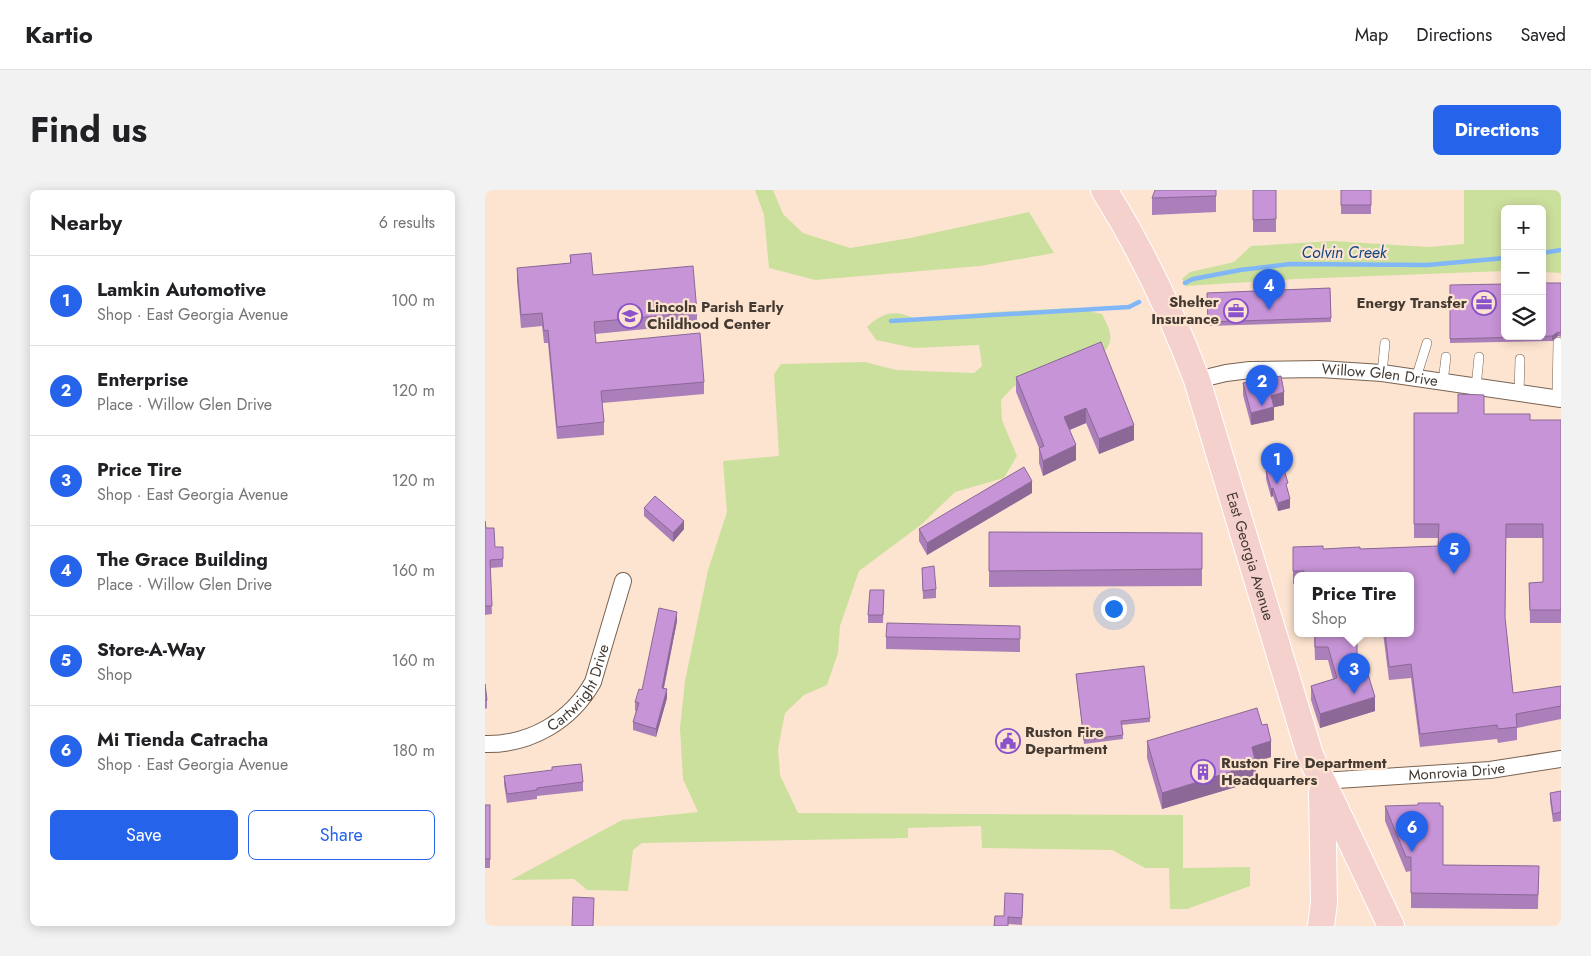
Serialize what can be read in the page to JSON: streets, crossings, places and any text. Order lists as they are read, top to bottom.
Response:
{
  "streets": {
    "main road": ["East Georgia Avenue"],
    "street": ["Willow Glen Drive", "Cartwright Drive", "Monrovia Drive"]
  },
  "crossings": [
    ["Willow Glen Drive", "East Georgia Avenue"],
    ["East Georgia Avenue", "Monrovia Drive"]
  ],
  "water": ["Colvin Creek"],
  "places": {
    "office": ["Energy Transfer", "Shelter Insurance"],
    "school or university": ["Lincoln Parish Early Childhood Center"],
    "public building": ["Ruston Fire Department"],
    "building": ["Ruston Fire Department Headquarters"]
  },
  "page": {
    "header": "Kartio",
    "nav": ["Map", "Directions", "Saved"],
    "title": "Find us",
    "buttons": [
      "Directions",
      ["Save", "Share"]
    ],
    "heading": ["Nearby", "6 results"],
    "map_buttons": ["+", "−"],
    "list": [
      {
        "mark": "1",
        "name": "Lamkin Automotive",
        "note": "Shop · East Georgia Avenue",
        "value": "100 m"
      },
      {
        "mark": "2",
        "name": "Enterprise",
        "note": "Place · Willow Glen Drive",
        "value": "120 m"
      },
      {
        "mark": "3",
        "name": "Price Tire",
        "note": "Shop · East Georgia Avenue",
        "value": "120 m"
      },
      {
        "mark": "4",
        "name": "The Grace Building",
        "note": "Place · Willow Glen Drive",
        "value": "160 m"
      },
      {
        "mark": "5",
        "name": "Store-A-Way",
        "note": "Shop",
        "value": "160 m"
      },
      {
        "mark": "6",
        "name": "Mi Tienda Catracha",
        "note": "Shop · East Georgia Avenue",
        "value": "180 m"
      }
    ],
    "pins": [
      "4",
      "2",
      "1",
      "5",
      "3",
      "6"
    ],
    "popup": ["Price Tire", "Shop"]
  }
}
